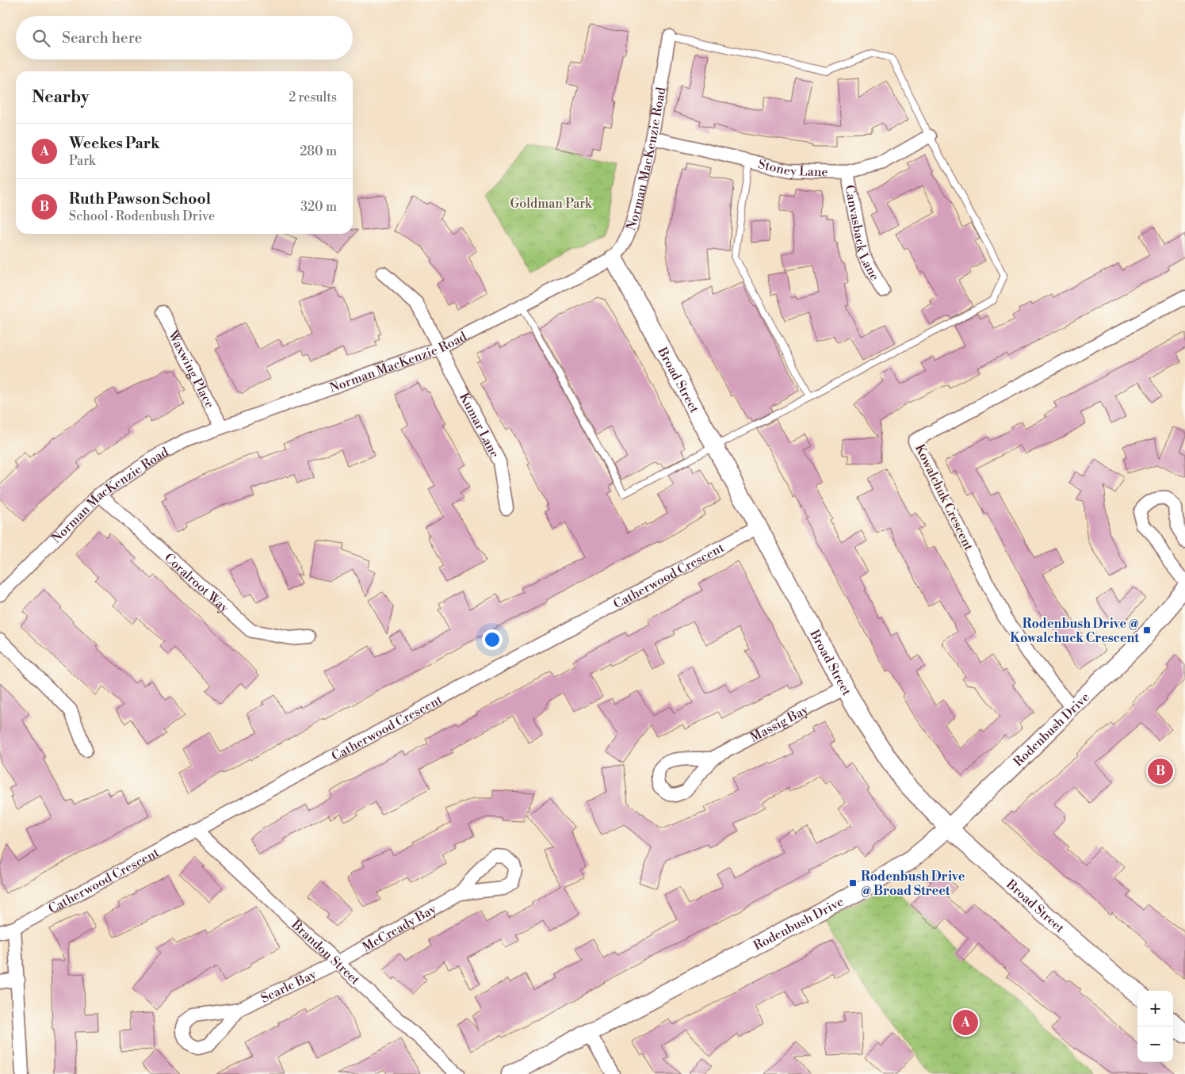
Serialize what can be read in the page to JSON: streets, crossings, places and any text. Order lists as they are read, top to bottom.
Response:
{
  "streets": {
    "street": [
      "Norman MacKenzie Road",
      "Stoney Lane",
      "Canvasback Lane",
      "Waxwing Place",
      "Broad Street",
      "Kumar Lane",
      "Kowalchuk Crescent",
      "Catherwood Crescent",
      "Coralroot Way",
      "Massig Bay",
      "Rodenbush Drive",
      "McCready Bay",
      "Brandon Street",
      "Searle Bay"
    ]
  },
  "crossings": [
    ["Norman MacKenzie Road", "Stoney Lane"],
    ["Norman MacKenzie Road", "Waxwing Place"],
    ["Norman MacKenzie Road", "Broad Street"],
    ["Norman MacKenzie Road", "Kumar Lane"],
    ["Norman MacKenzie Road", "Coralroot Way"],
    ["Stoney Lane", "Canvasback Lane"],
    ["Broad Street", "Catherwood Crescent"],
    ["Broad Street", "Massig Bay"],
    ["Broad Street", "Rodenbush Drive"],
    ["Kowalchuk Crescent", "Rodenbush Drive"],
    ["Catherwood Crescent", "Brandon Street"],
    ["McCready Bay", "Brandon Street"],
    ["McCready Bay", "Searle Bay"],
    ["Brandon Street", "Searle Bay"]
  ],
  "parks": ["Goldman Park"],
  "places": {
    "transit": ["Rodenbush Drive @ Kowalchuck Crescent", "Rodenbush Drive @ Broad Street"]
  },
  "page": {
    "search": "Search here",
    "heading": ["Nearby", "2 results"],
    "list": [
      {
        "mark": "A",
        "name": "Weekes Park",
        "note": "Park",
        "value": "280 m"
      },
      {
        "mark": "B",
        "name": "Ruth Pawson School",
        "note": "School · Rodenbush Drive",
        "value": "320 m"
      }
    ],
    "pins": ["B", "A"],
    "map_buttons": ["+", "−"]
  }
}
